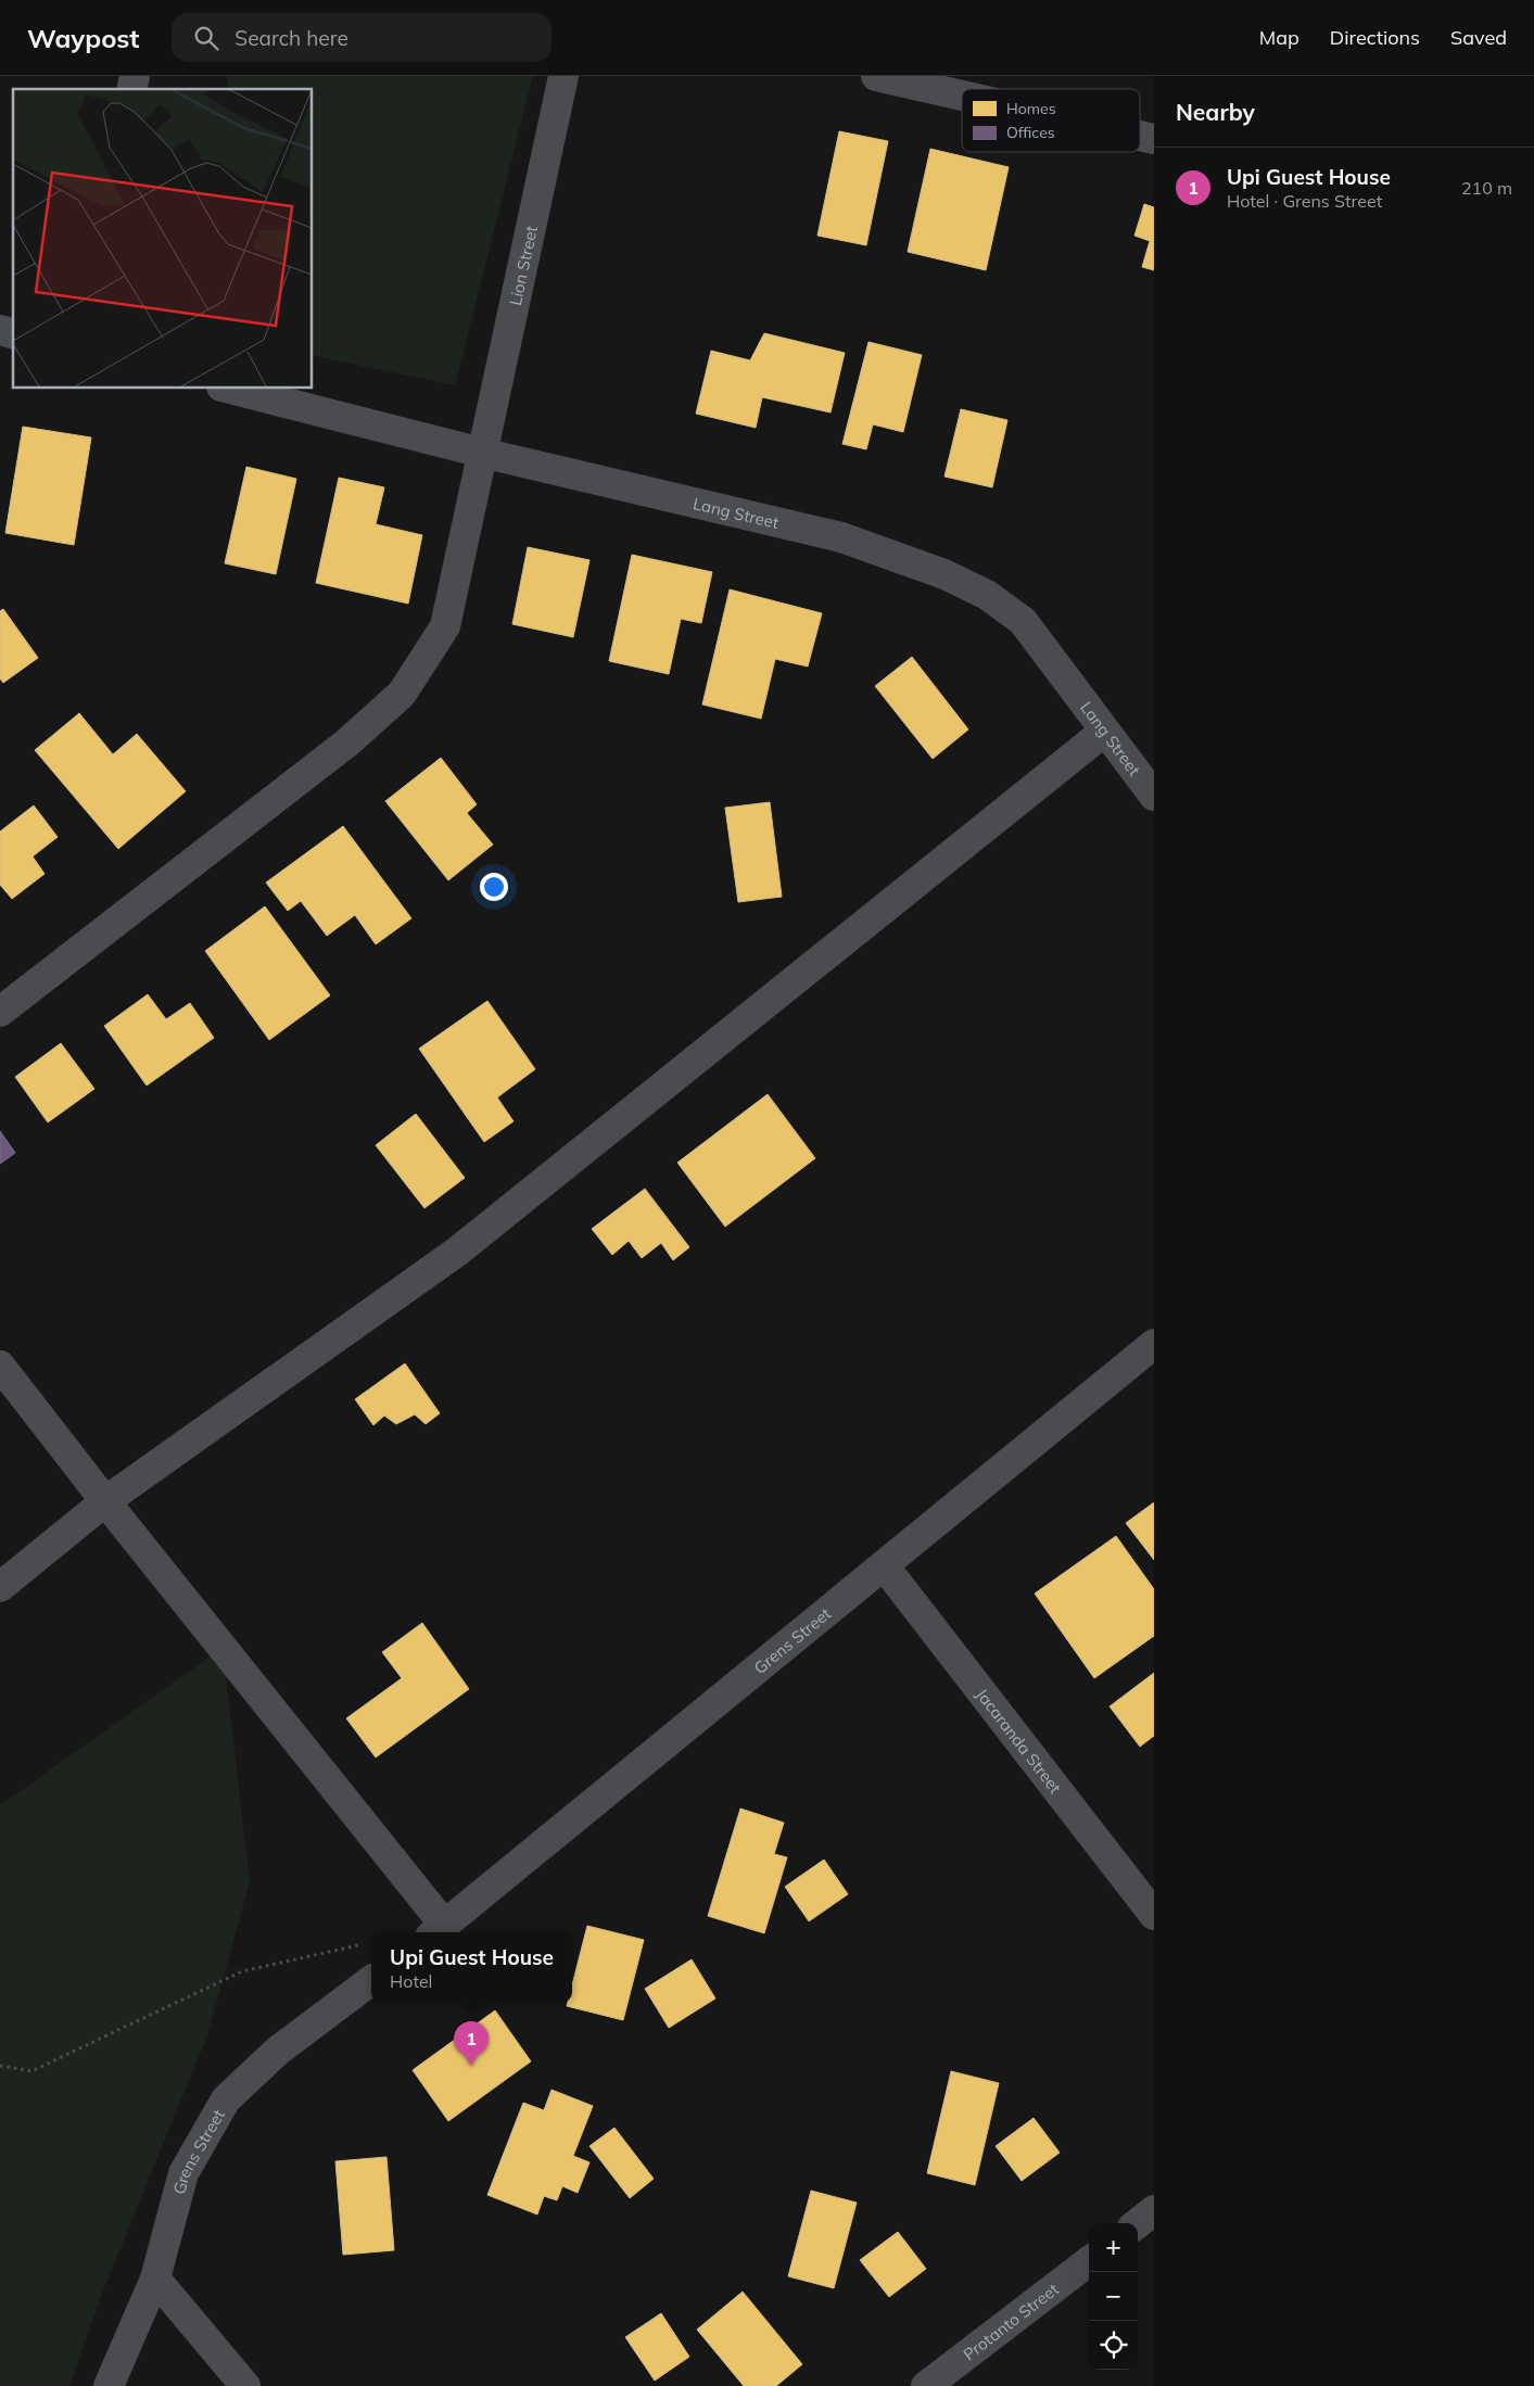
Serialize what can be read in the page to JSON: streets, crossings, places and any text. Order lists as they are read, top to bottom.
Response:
{
  "streets": {
    "street": [
      "Lion Street",
      "Lang Street",
      "Grens Street",
      "Jacaranda Street",
      "Protanto Street"
    ]
  },
  "crossings": [
    ["Lion Street", "Lang Street"],
    ["Grens Street", "Jacaranda Street"]
  ],
  "legend": ["Homes", "Offices"],
  "page": {
    "header": "Waypost",
    "search": "Search here",
    "nav": ["Map", "Directions", "Saved"],
    "heading": "Nearby",
    "list": [
      {
        "mark": "1",
        "name": "Upi Guest House",
        "note": "Hotel · Grens Street",
        "value": "210 m"
      }
    ],
    "popup": ["Upi Guest House", "Hotel"],
    "pins": "1",
    "map_buttons": ["+", "−"]
  }
}
